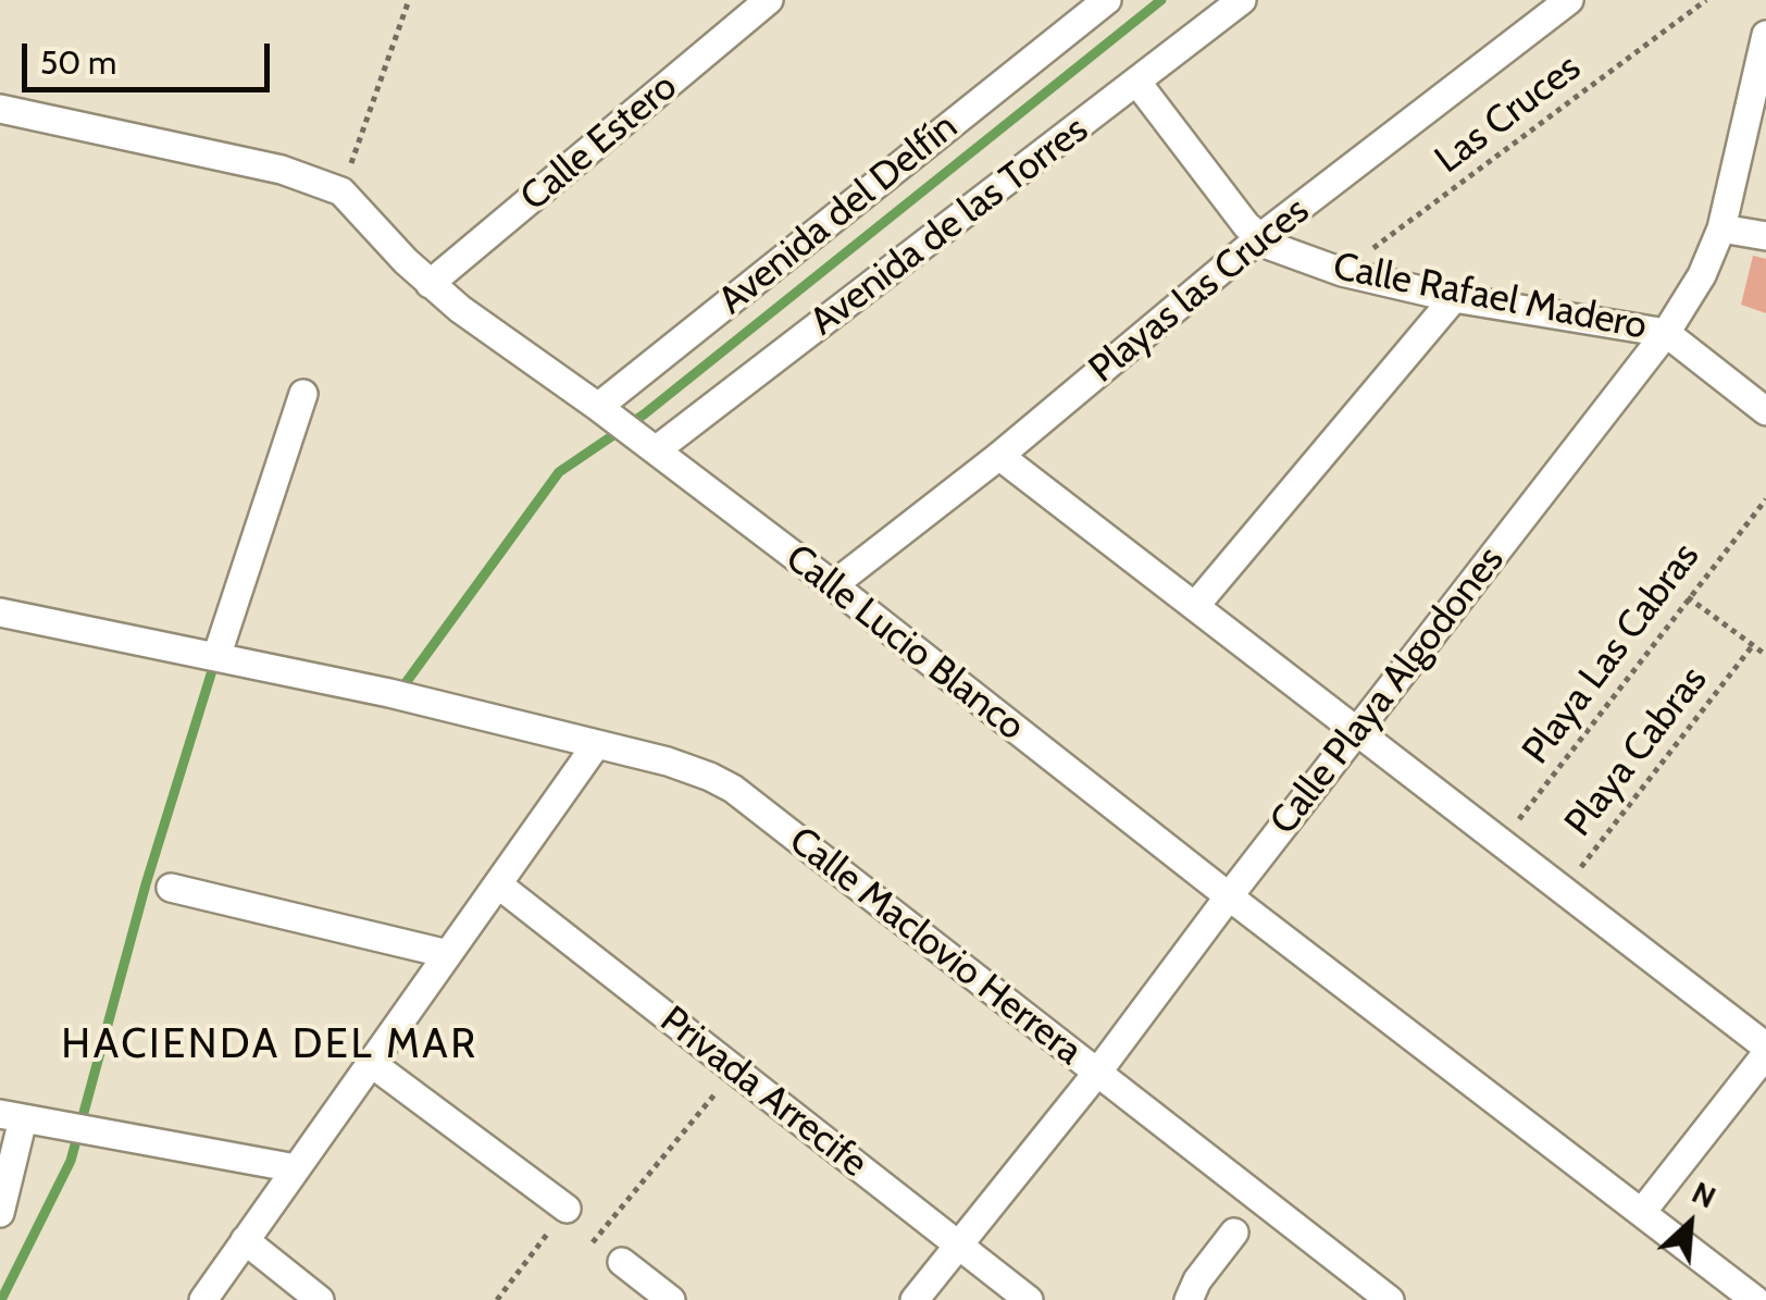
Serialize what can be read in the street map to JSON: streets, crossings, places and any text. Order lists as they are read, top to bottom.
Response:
{
  "streets": {
    "street": [
      "Calle Estero",
      "Avenida del Delfín",
      "Avenida de las Torres",
      "Playas las Cruces",
      "Calle Rafael Madero",
      "Calle Lucio Blanco",
      "Calle Playa Algodones",
      "Calle Maclovio Herrera",
      "Privada Arrecife"
    ],
    "path": ["Las Cruces", "Playa Las Cabras", "Playa Cabras"]
  },
  "crossings": [
    ["Las Cruces", "Calle Rafael Madero"],
    ["Calle Estero", "Calle Lucio Blanco"],
    ["Avenida del Delfín", "Calle Lucio Blanco"],
    ["Avenida de las Torres", "Calle Rafael Madero"],
    ["Avenida de las Torres", "Calle Lucio Blanco"],
    ["Playas las Cruces", "Calle Rafael Madero"],
    ["Playas las Cruces", "Calle Lucio Blanco"],
    ["Calle Rafael Madero", "Calle Playa Algodones"],
    ["Calle Lucio Blanco", "Calle Playa Algodones"],
    ["Calle Playa Algodones", "Calle Maclovio Herrera"],
    ["Calle Playa Algodones", "Privada Arrecife"]
  ],
  "districts": ["HACIENDA DEL MAR"],
  "scale_bar": "50 m",
  "north": "top right"
}
